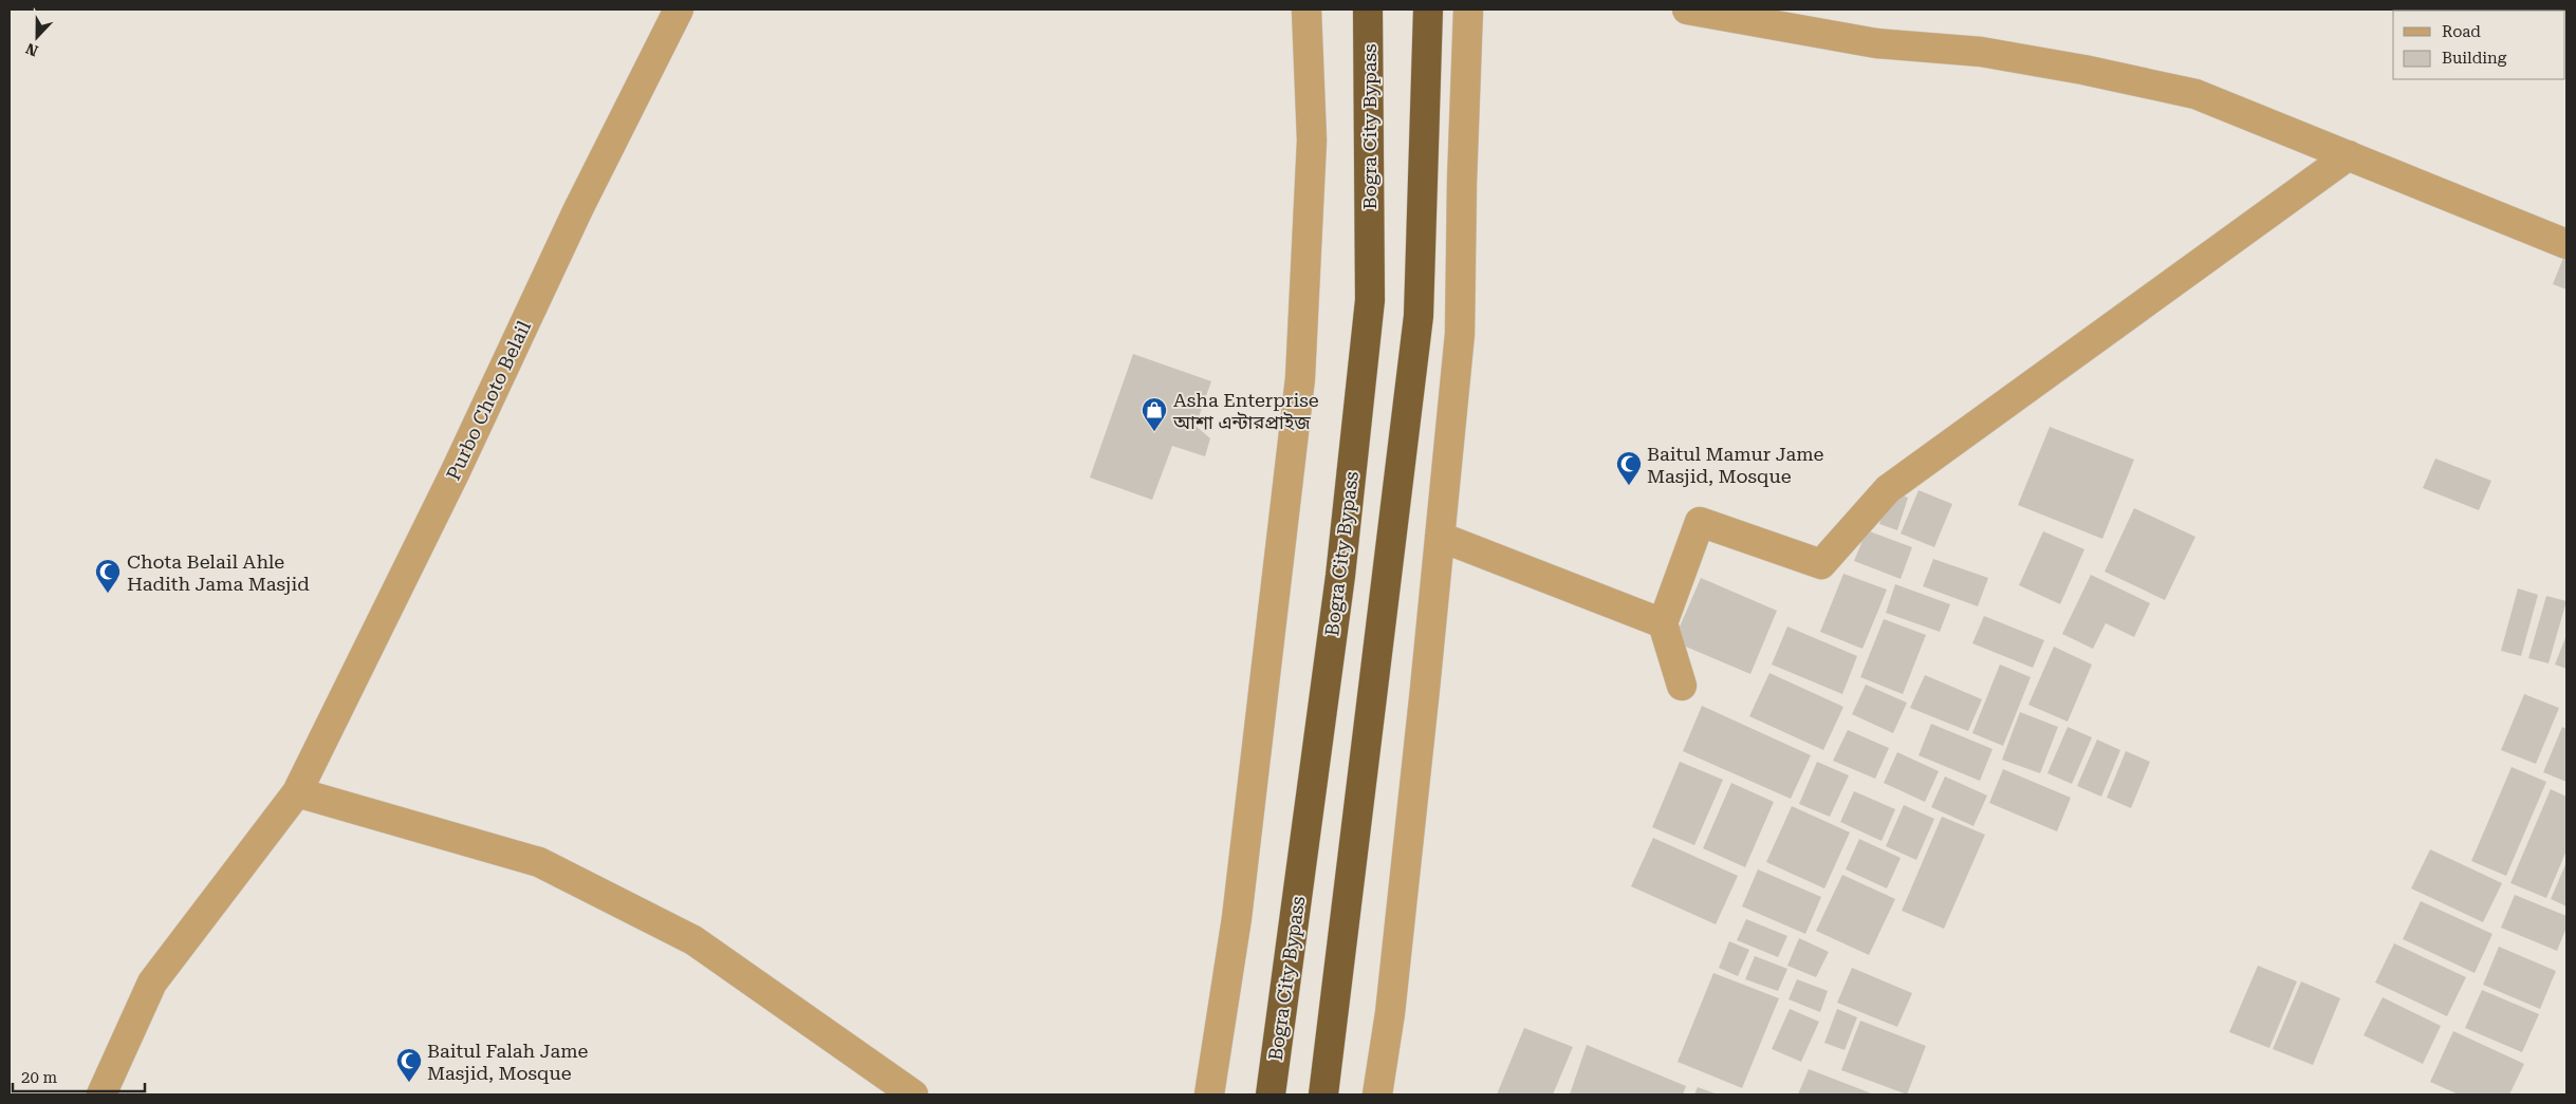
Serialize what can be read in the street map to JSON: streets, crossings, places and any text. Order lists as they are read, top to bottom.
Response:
{
  "streets": {
    "highway": ["Bogra City Bypass"],
    "street": ["Purbo Choto Belail"]
  },
  "places": {
    "shop": ["Asha Enterprise আশা এন্টারপ্রাইজ"],
    "mosque": ["Baitul Mamur Jame Masjid, Mosque", "Chota Belail Ahle Hadith Jama Masjid", "Baitul Falah Jame Masjid, Mosque"]
  },
  "legend": ["Road", "Building"],
  "scale_bar": "20 m",
  "north": "bottom"
}
